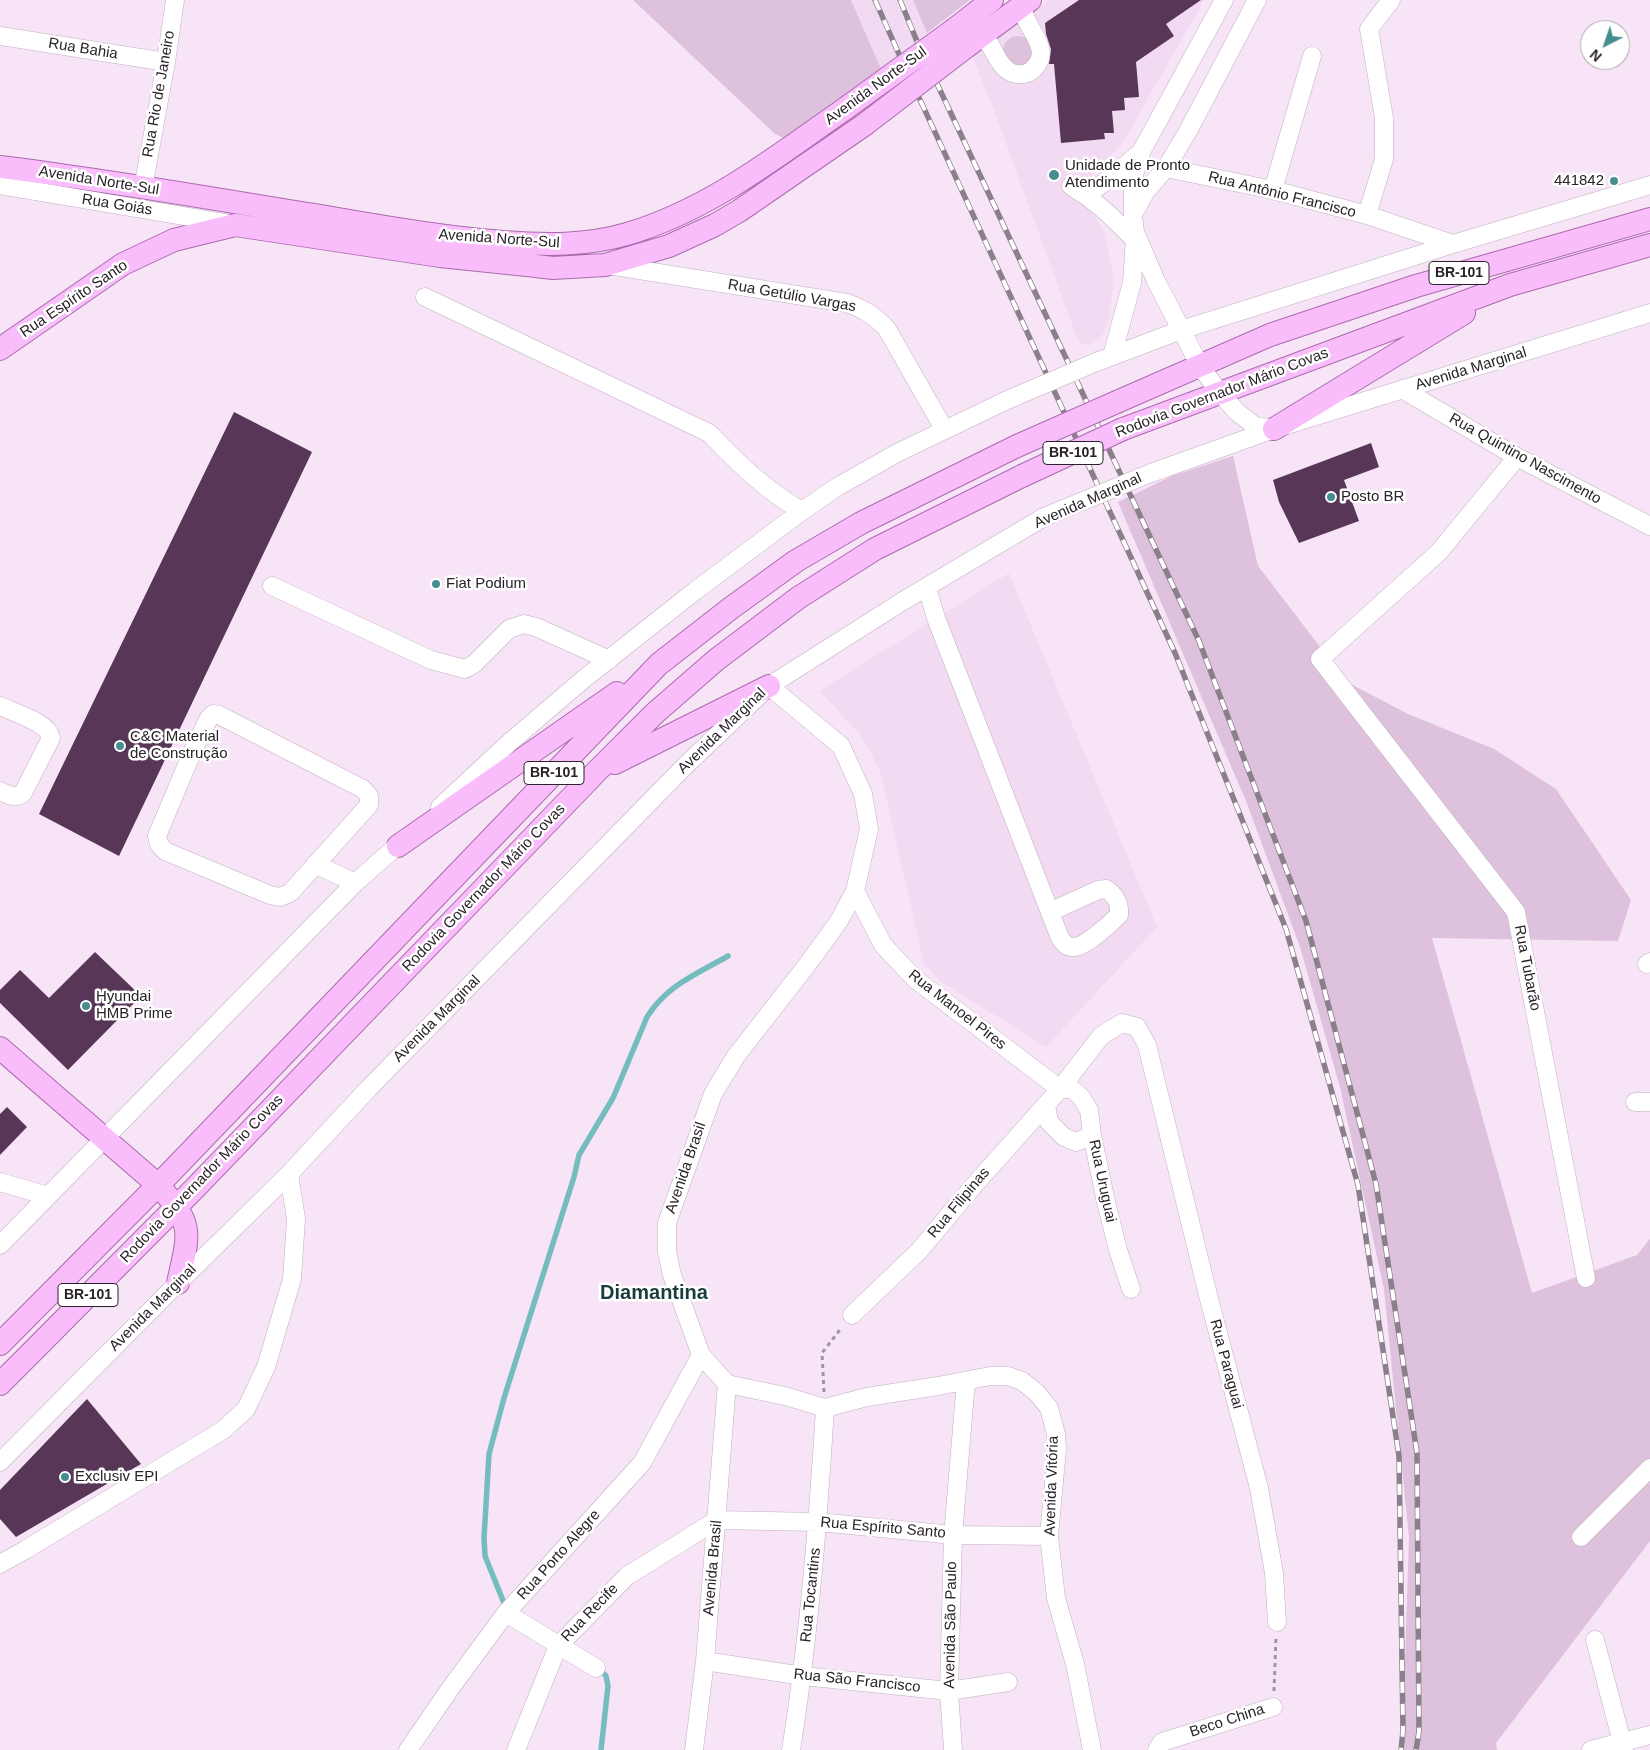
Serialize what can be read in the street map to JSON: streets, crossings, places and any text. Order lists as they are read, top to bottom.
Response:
{
  "streets": {
    "main road": [
      "Avenida Norte-Sul",
      "BR-101",
      "Rua Espírito Santo",
      "Rodovia Governador Mário Covas"
    ],
    "street": [
      "Rua Bahia",
      "Rua Rio de Janeiro",
      "Rua Antônio Francisco",
      "Rua Goiás",
      "Rua Getúlio Vargas",
      "Avenida Marginal",
      "Rua Quintino Nascimento",
      "Rua Tubarão",
      "Rua Manoel Pires",
      "Avenida Brasil",
      "Rua Uruguai",
      "Rua Filipinas",
      "Rua Paraguai",
      "Avenida Vitória",
      "Rua Porto Alegre",
      "Rua Tocantins",
      "Rua Recife",
      "Avenida São Paulo",
      "Rua São Francisco",
      "Beco China"
    ]
  },
  "crossings": [
    ["Rua Bahia", "Rua Rio de Janeiro"],
    ["Avenida Norte-Sul", "Rua Rio de Janeiro"],
    ["Avenida Norte-Sul", "Rua Goiás"],
    ["Avenida Norte-Sul", "Rua Getúlio Vargas"],
    ["Avenida Norte-Sul", "Rua Espírito Santo"],
    ["Rua Goiás", "Rua Espírito Santo"],
    ["Rua Espírito Santo", "Avenida Brasil"],
    ["Rua Espírito Santo", "Avenida Vitória"],
    ["Rua Espírito Santo", "Rua Tocantins"],
    ["Rua Espírito Santo", "Rua Recife"],
    ["Rua Espírito Santo", "Avenida São Paulo"],
    ["Avenida Marginal", "Rua Quintino Nascimento"],
    ["Avenida Marginal", "Avenida Brasil"],
    ["Rua Quintino Nascimento", "Rua Tubarão"],
    ["Rua Manoel Pires", "Avenida Brasil"],
    ["Rua Manoel Pires", "Rua Uruguai"],
    ["Rua Manoel Pires", "Rua Filipinas"],
    ["Avenida Brasil", "Rua Porto Alegre"],
    ["Avenida Brasil", "Rua Recife"],
    ["Avenida Brasil", "Rua São Francisco"],
    ["Rua Uruguai", "Rua Filipinas"],
    ["Rua Filipinas", "Rua Paraguai"],
    ["Avenida Vitória", "Rua Tocantins"],
    ["Avenida Vitória", "Avenida São Paulo"],
    ["Rua Tocantins", "Rua São Francisco"],
    ["Avenida São Paulo", "Rua São Francisco"]
  ],
  "districts": ["Diamantina"],
  "places": [
    "Unidade de Pronto Atendimento",
    "441842",
    "Posto BR",
    "Fiat Podium",
    "C&C Material de Construção",
    "Hyundai HMB Prime",
    "Exclusiv EPI"
  ],
  "north": "bottom left"
}
